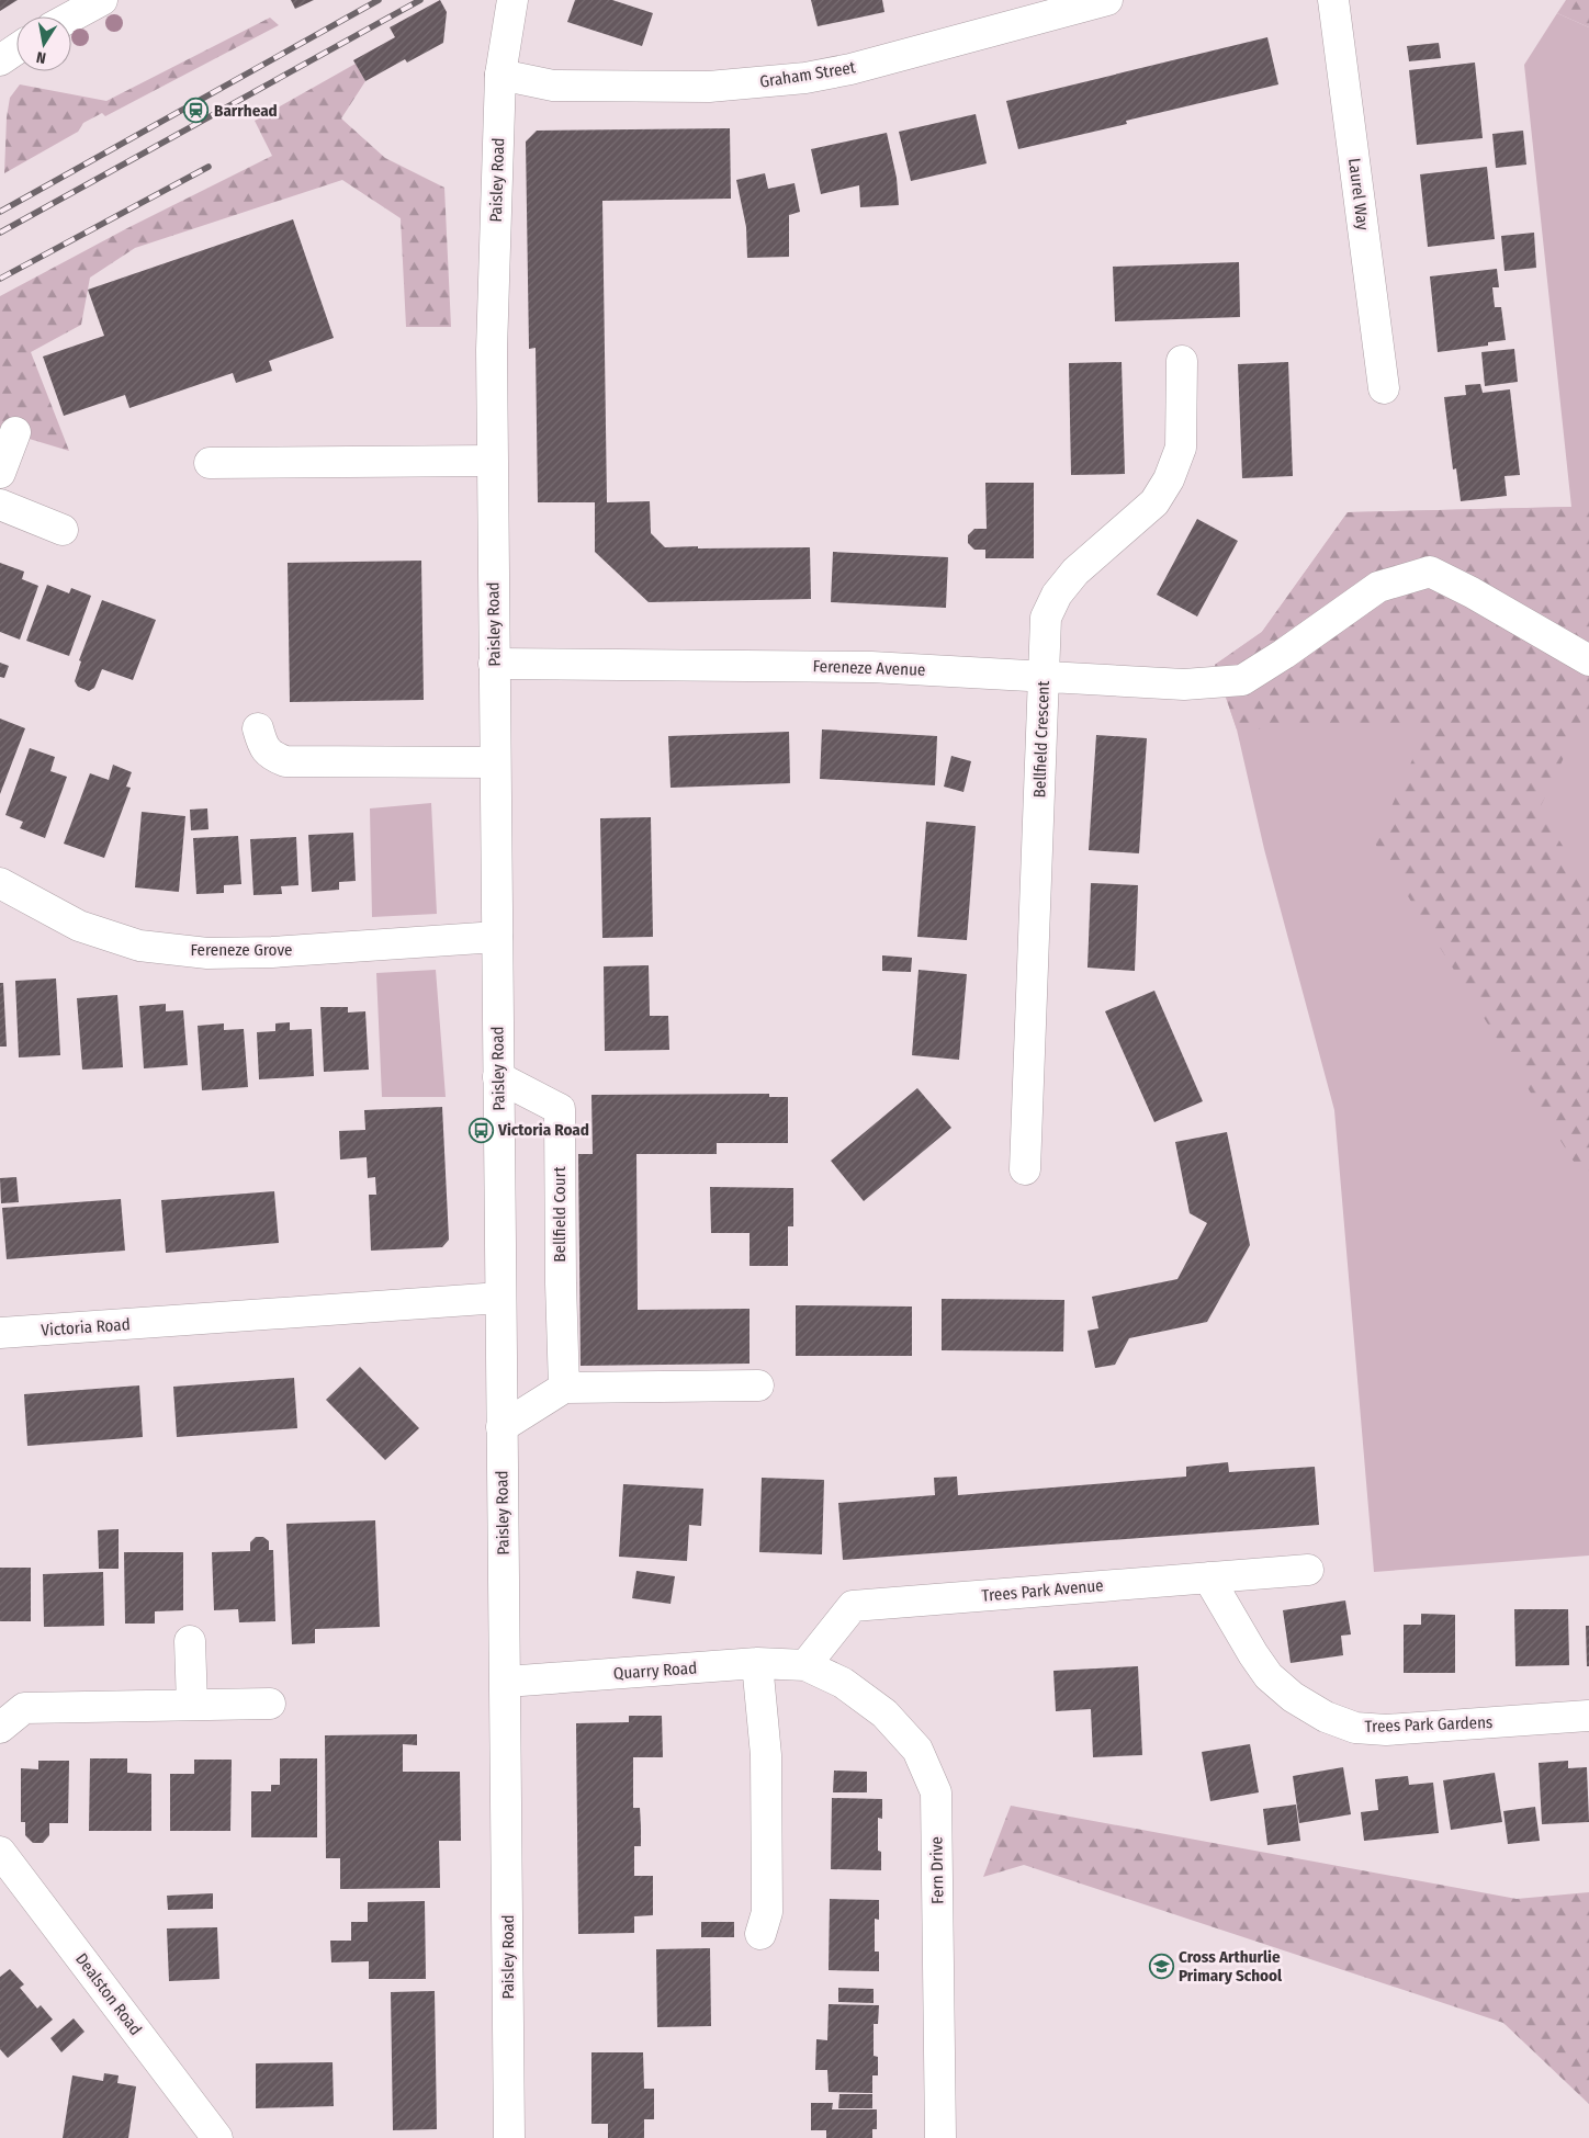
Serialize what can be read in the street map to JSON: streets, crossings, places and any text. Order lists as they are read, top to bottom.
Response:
{
  "streets": {
    "street": [
      "Graham Street",
      "Paisley Road",
      "Laurel Way",
      "Fereneze Avenue",
      "Bellfield Crescent",
      "Fereneze Grove",
      "Bellfield Court",
      "Victoria Road",
      "Trees Park Avenue",
      "Quarry Road",
      "Trees Park Gardens",
      "Fern Drive",
      "Dealston Road"
    ]
  },
  "crossings": [
    ["Graham Street", "Paisley Road"],
    ["Paisley Road", "Fereneze Avenue"],
    ["Paisley Road", "Fereneze Grove"],
    ["Paisley Road", "Bellfield Court"],
    ["Paisley Road", "Victoria Road"],
    ["Paisley Road", "Quarry Road"],
    ["Fereneze Avenue", "Bellfield Crescent"],
    ["Trees Park Avenue", "Quarry Road"],
    ["Trees Park Avenue", "Trees Park Gardens"],
    ["Trees Park Avenue", "Fern Drive"],
    ["Quarry Road", "Fern Drive"]
  ],
  "places": {
    "station": ["Barrhead"],
    "bus stop": ["Victoria Road"],
    "school or university": ["Cross Arthurlie Primary School"]
  },
  "north": "bottom"
}
